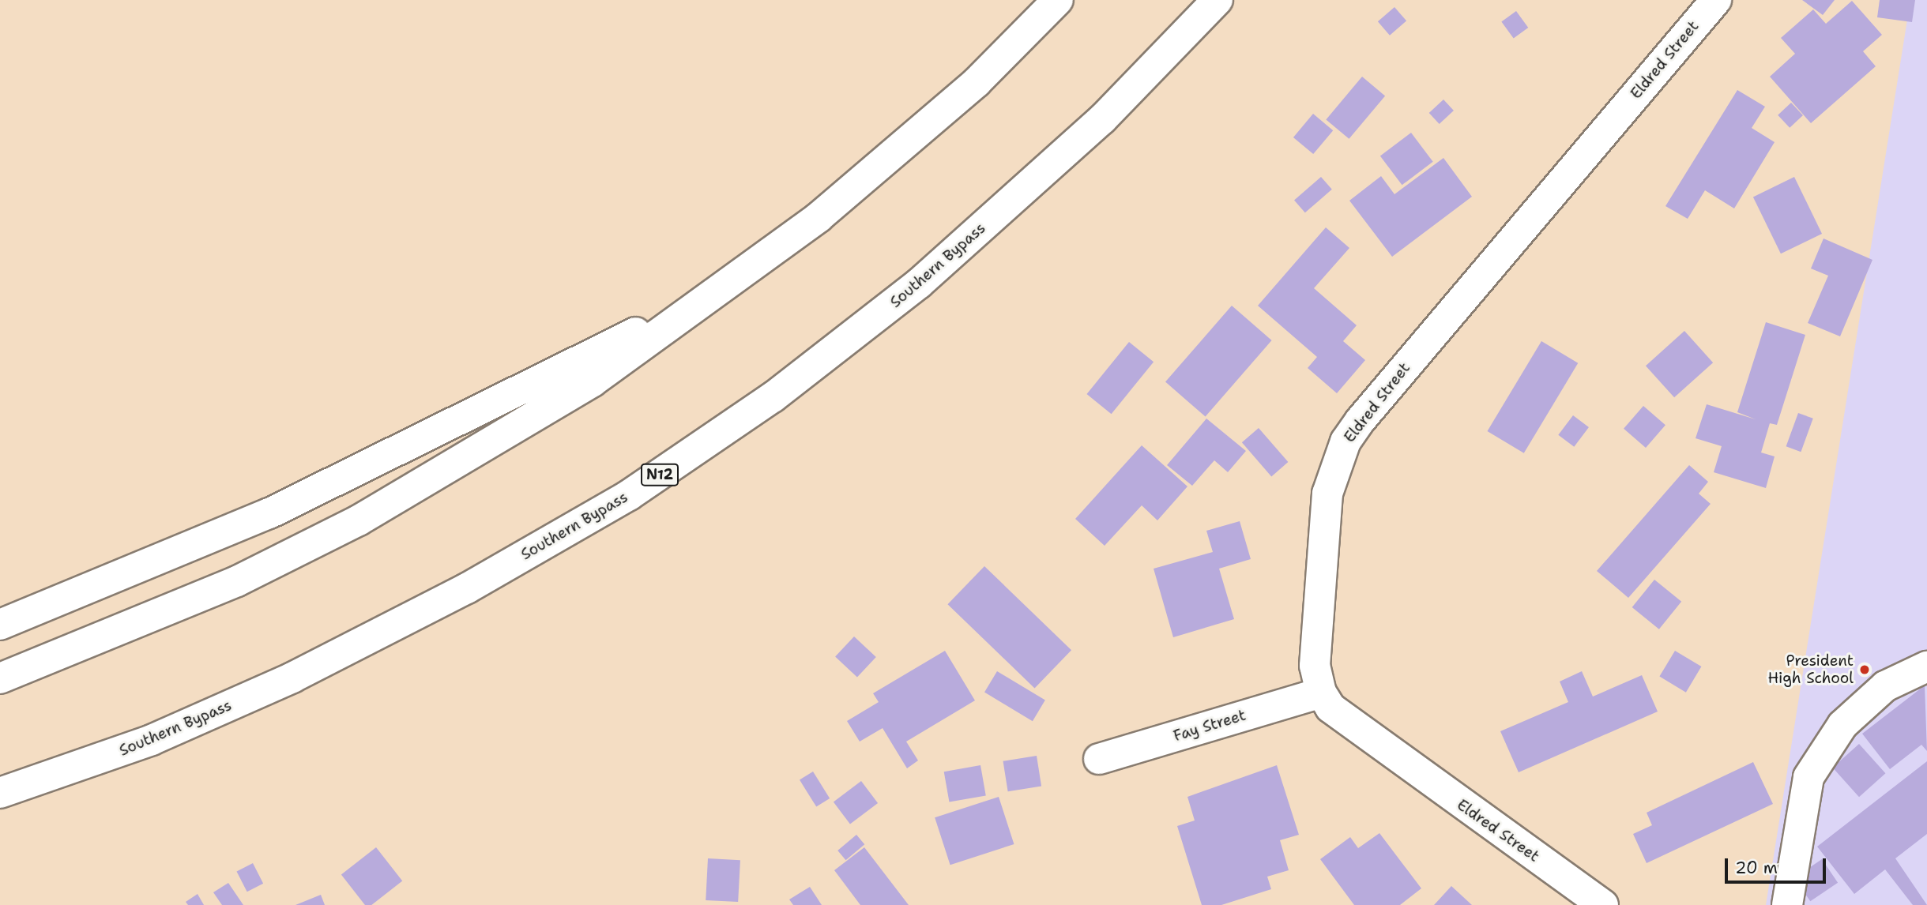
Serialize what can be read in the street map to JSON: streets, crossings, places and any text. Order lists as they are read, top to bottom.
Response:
{
  "streets": {
    "main road": [
      "Eldred Street",
      "Southern Bypass",
      "N12",
      "Fay Street"
    ]
  },
  "crossings": [
    ["Eldred Street", "Fay Street"]
  ],
  "places": ["President High School"],
  "scale_bar": "20 m"
}
